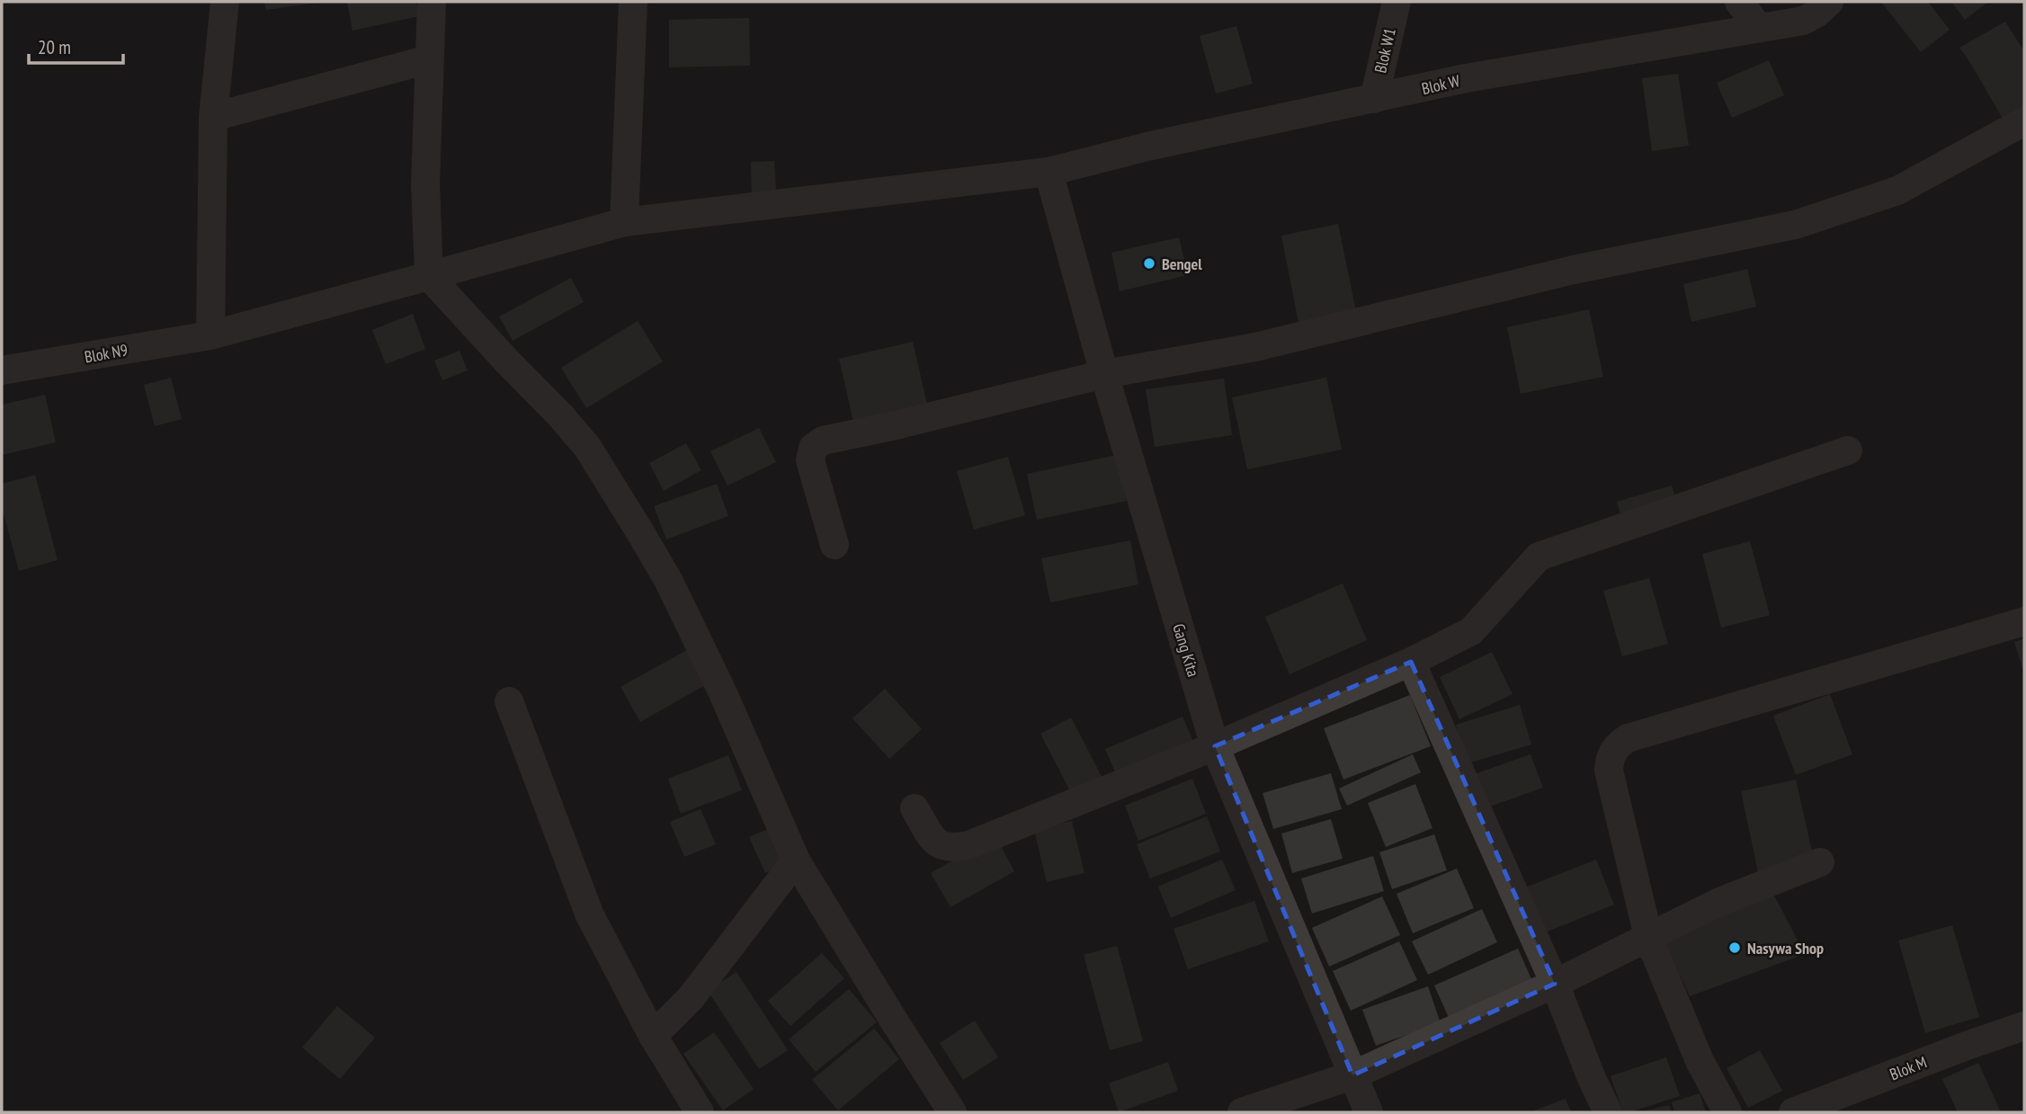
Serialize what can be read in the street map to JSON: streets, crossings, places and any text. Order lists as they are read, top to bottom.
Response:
{
  "streets": {
    "street": [
      "Blok W1",
      "Blok W",
      "Blok N9",
      "Gang Kita",
      "Blok M"
    ]
  },
  "crossings": [
    ["Blok W1", "Blok W"],
    ["Blok W", "Blok N9"],
    ["Blok W", "Gang Kita"]
  ],
  "places": ["Bengel", "Nasywa Shop"],
  "scale_bar": "20 m"
}
